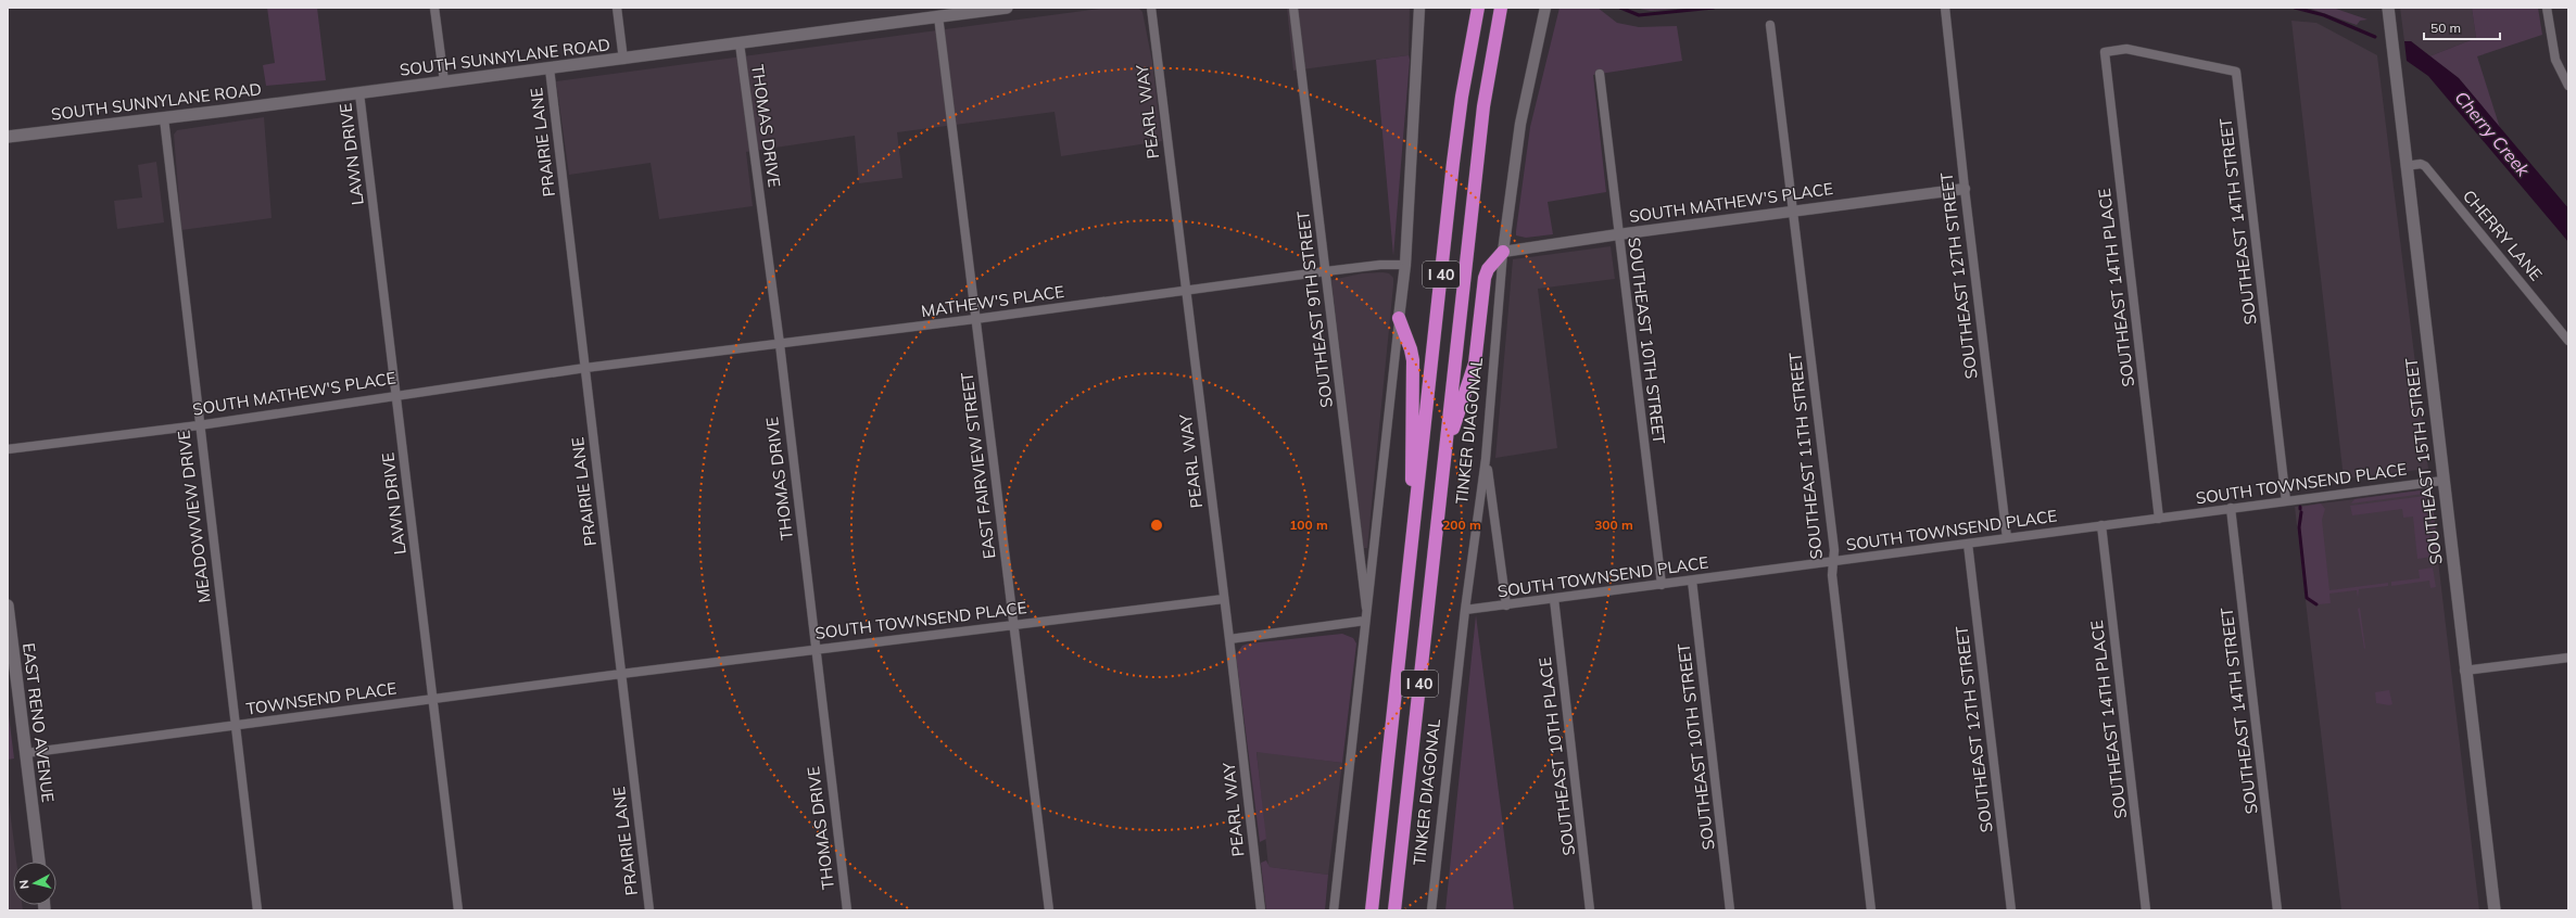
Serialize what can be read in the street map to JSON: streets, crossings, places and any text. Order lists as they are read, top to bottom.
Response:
{
  "streets": {
    "highway": ["I 40", "TINKER DIAGONAL"],
    "main road": ["SOUTH SUNNYLANE ROAD", "SOUTHEAST 15TH STREET", "EAST RENO AVENUE"],
    "street": [
      "PEARL WAY",
      "THOMAS DRIVE",
      "PRAIRIE LANE",
      "LAWN DRIVE",
      "SOUTH MATHEW'S PLACE",
      "SOUTHEAST 14TH STREET",
      "CHERRY LANE",
      "SOUTHEAST 12TH STREET",
      "SOUTHEAST 14TH PLACE",
      "MATHEW'S PLACE",
      "SOUTHEAST 9TH STREET",
      "SOUTHEAST 10TH STREET",
      "SOUTHEAST 11TH STREET",
      "EAST FAIRVIEW STREET",
      "SOUTH TOWNSEND PLACE",
      "MEADOWVIEW DRIVE",
      "TOWNSEND PLACE",
      "SOUTHEAST 10TH PLACE"
    ]
  },
  "crossings": [
    ["SOUTH SUNNYLANE ROAD", "THOMAS DRIVE"],
    ["SOUTH SUNNYLANE ROAD", "PRAIRIE LANE"],
    ["SOUTH SUNNYLANE ROAD", "LAWN DRIVE"],
    ["SOUTH SUNNYLANE ROAD", "EAST FAIRVIEW STREET"],
    ["SOUTH SUNNYLANE ROAD", "MEADOWVIEW DRIVE"],
    ["PEARL WAY", "MATHEW'S PLACE"],
    ["PEARL WAY", "SOUTH TOWNSEND PLACE"],
    ["THOMAS DRIVE", "MATHEW'S PLACE"],
    ["THOMAS DRIVE", "SOUTH TOWNSEND PLACE"],
    ["PRAIRIE LANE", "SOUTH MATHEW'S PLACE"],
    ["PRAIRIE LANE", "MATHEW'S PLACE"],
    ["PRAIRIE LANE", "SOUTH TOWNSEND PLACE"],
    ["PRAIRIE LANE", "TOWNSEND PLACE"],
    ["LAWN DRIVE", "SOUTH MATHEW'S PLACE"],
    ["LAWN DRIVE", "TOWNSEND PLACE"],
    ["SOUTH MATHEW'S PLACE", "SOUTHEAST 12TH STREET"],
    ["SOUTH MATHEW'S PLACE", "MATHEW'S PLACE"],
    ["SOUTH MATHEW'S PLACE", "SOUTHEAST 10TH STREET"],
    ["SOUTH MATHEW'S PLACE", "TINKER DIAGONAL"],
    ["SOUTH MATHEW'S PLACE", "SOUTHEAST 11TH STREET"],
    ["SOUTH MATHEW'S PLACE", "MEADOWVIEW DRIVE"],
    ["SOUTHEAST 14TH STREET", "SOUTHEAST 14TH PLACE"],
    ["SOUTHEAST 14TH STREET", "SOUTH TOWNSEND PLACE"],
    ["CHERRY LANE", "SOUTHEAST 15TH STREET"],
    ["SOUTHEAST 12TH STREET", "SOUTH TOWNSEND PLACE"],
    ["SOUTHEAST 14TH PLACE", "SOUTH TOWNSEND PLACE"],
    ["MATHEW'S PLACE", "SOUTHEAST 9TH STREET"],
    ["MATHEW'S PLACE", "EAST FAIRVIEW STREET"],
    ["SOUTHEAST 10TH STREET", "SOUTH TOWNSEND PLACE"],
    ["TINKER DIAGONAL", "SOUTH TOWNSEND PLACE"],
    ["SOUTHEAST 11TH STREET", "SOUTH TOWNSEND PLACE"],
    ["SOUTHEAST 15TH STREET", "SOUTH TOWNSEND PLACE"],
    ["EAST FAIRVIEW STREET", "SOUTH TOWNSEND PLACE"],
    ["SOUTH TOWNSEND PLACE", "TOWNSEND PLACE"],
    ["SOUTH TOWNSEND PLACE", "SOUTHEAST 10TH PLACE"],
    ["MEADOWVIEW DRIVE", "TOWNSEND PLACE"],
    ["TOWNSEND PLACE", "EAST RENO AVENUE"]
  ],
  "water": ["Cherry Creek"],
  "scale_bar": "50 m",
  "north": "left",
  "rings": ["100 m", "200 m", "300 m"]
}
